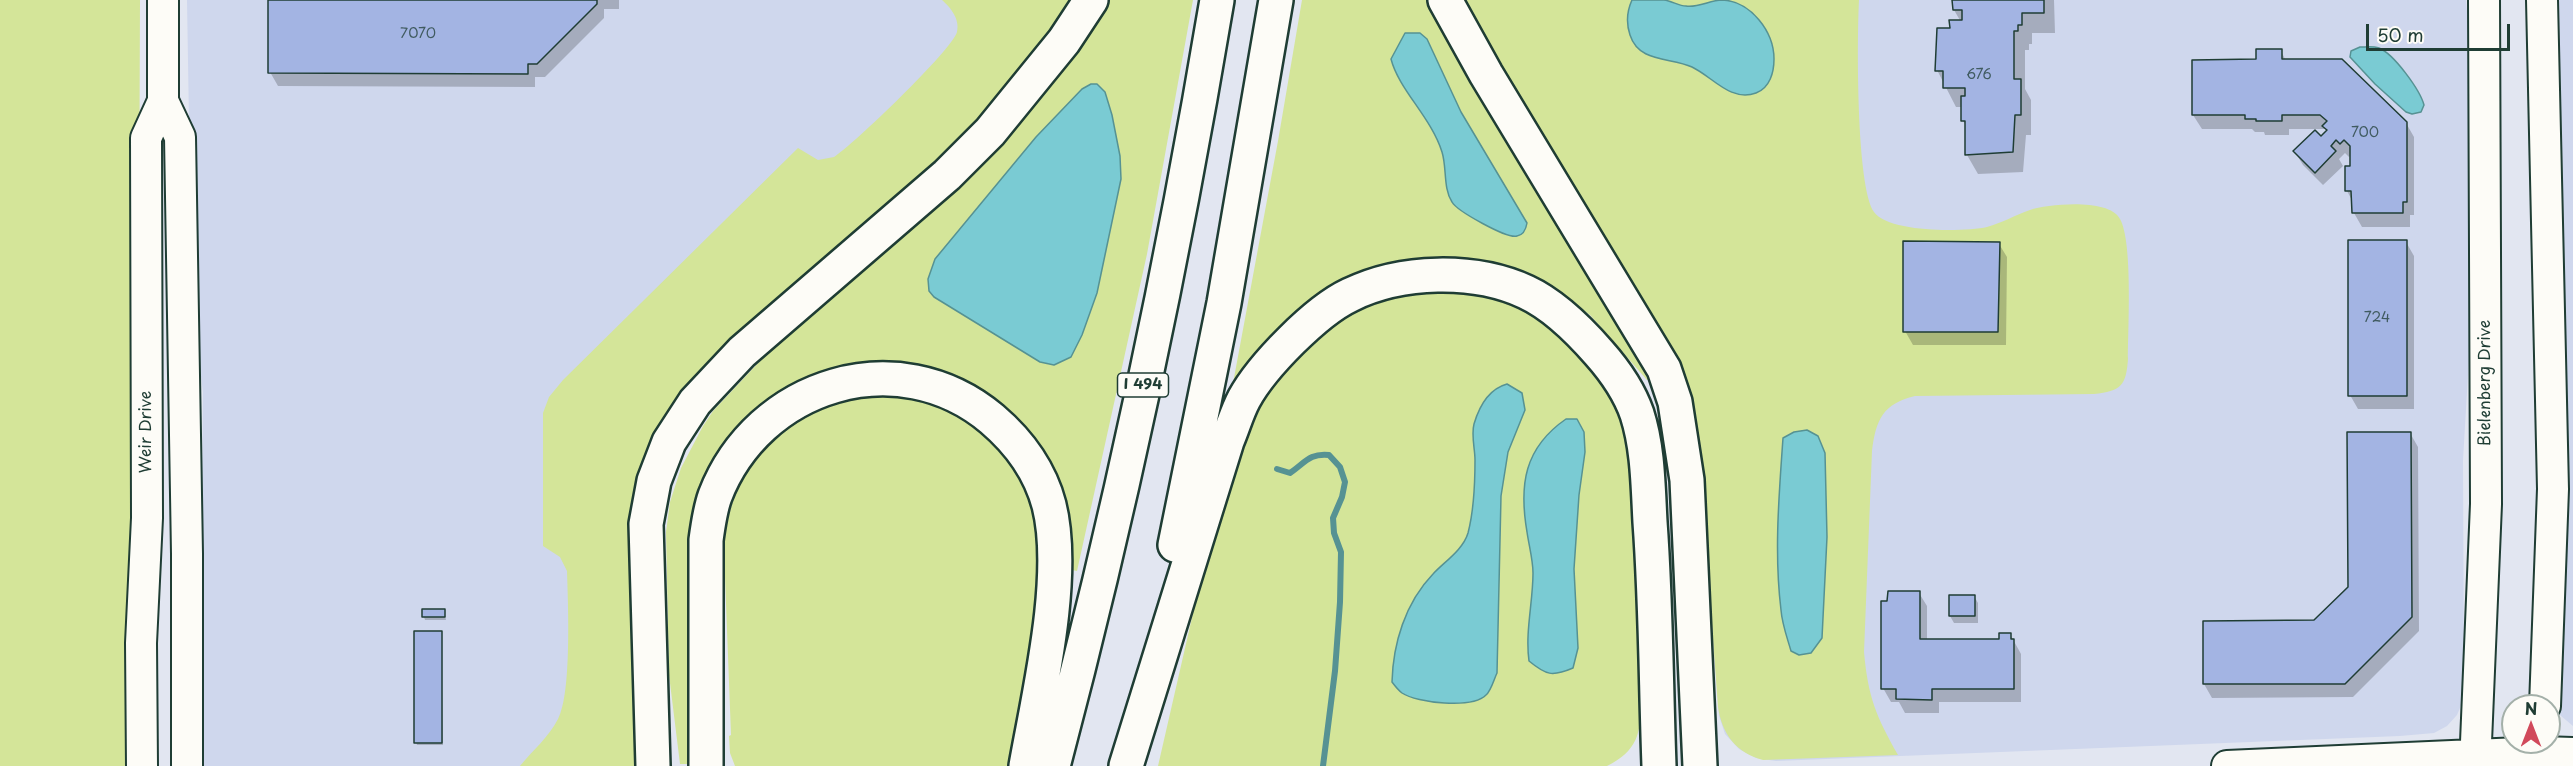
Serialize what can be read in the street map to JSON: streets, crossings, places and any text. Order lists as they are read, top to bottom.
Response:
{
  "streets": {
    "highway": ["I 494"],
    "street": ["Bielenberg Drive", "Weir Drive"]
  },
  "house_numbers": [
    "7070",
    "676",
    "700",
    "724"
  ],
  "scale_bar": "50 m",
  "north": "top"
}
